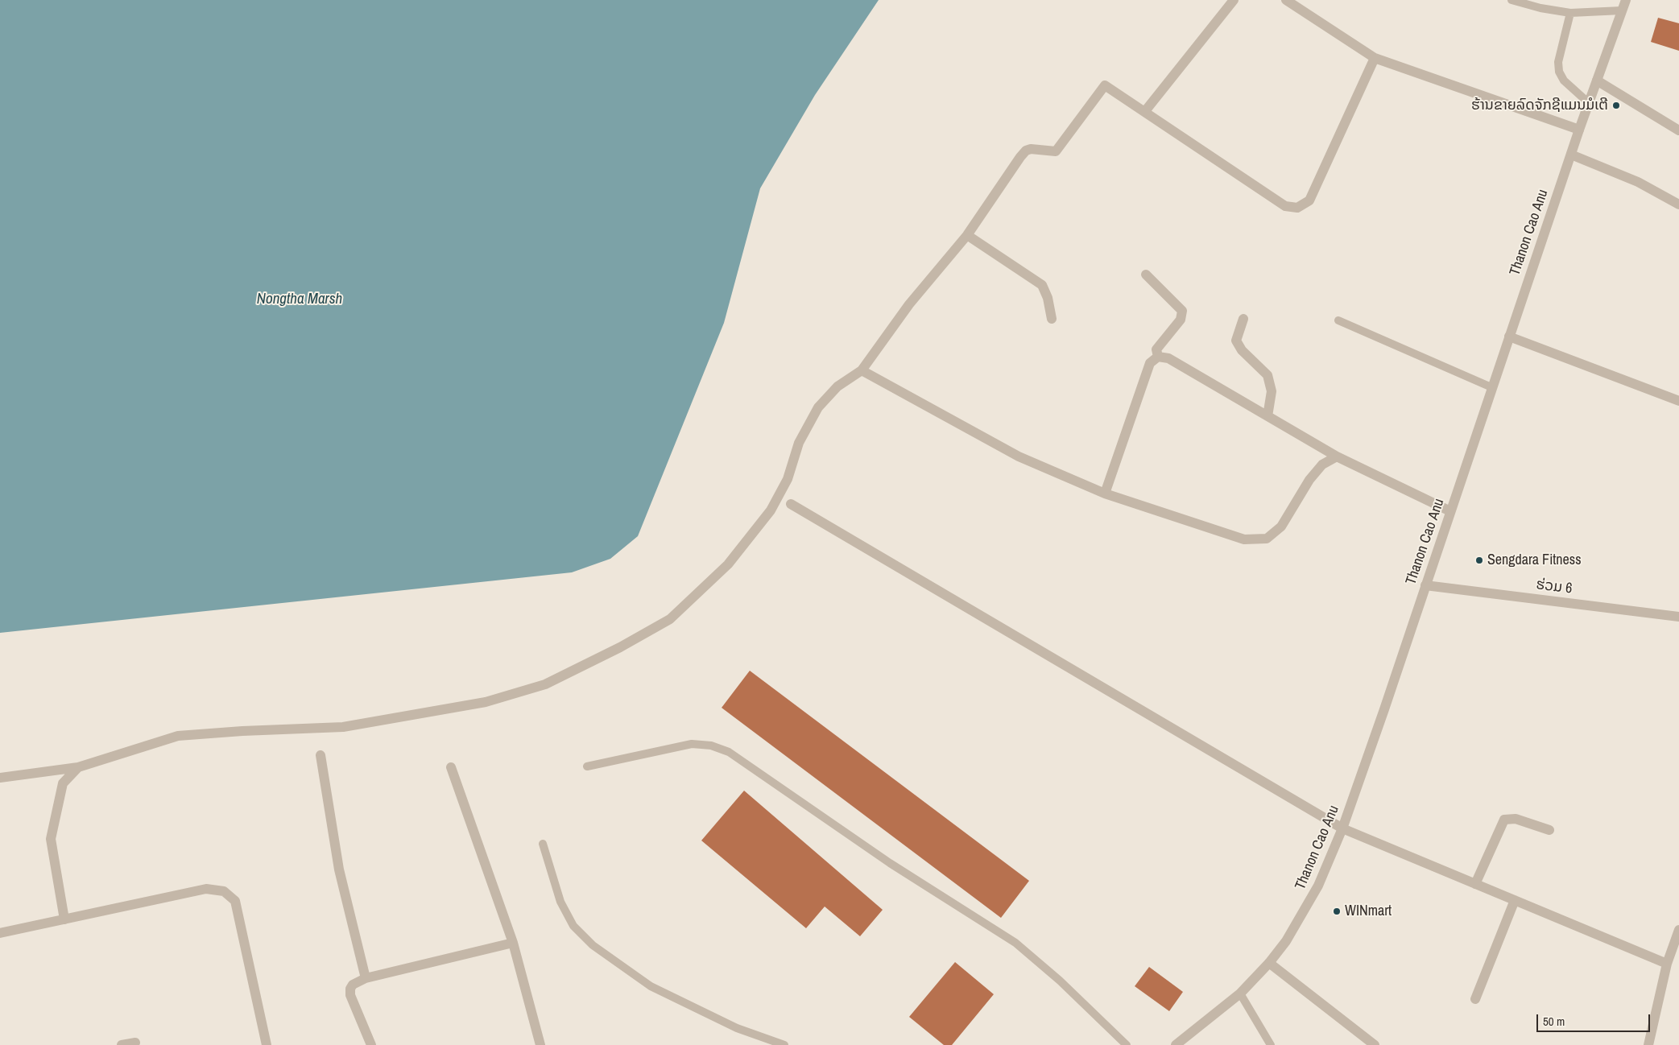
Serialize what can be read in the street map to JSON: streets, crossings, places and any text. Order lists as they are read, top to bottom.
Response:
{
  "streets": {
    "street": ["Thanon Cao Anu", "ຮ່ວມ 6"]
  },
  "crossings": [
    ["Thanon Cao Anu", "ຮ່ວມ 6"]
  ],
  "water": ["Nongtha Marsh"],
  "places": ["ຮ້ານຂາຍລົດຈັກຊີແມນມໍເຕີ", "Sengdara Fitness", "WINmart"],
  "scale_bar": "50 m"
}
